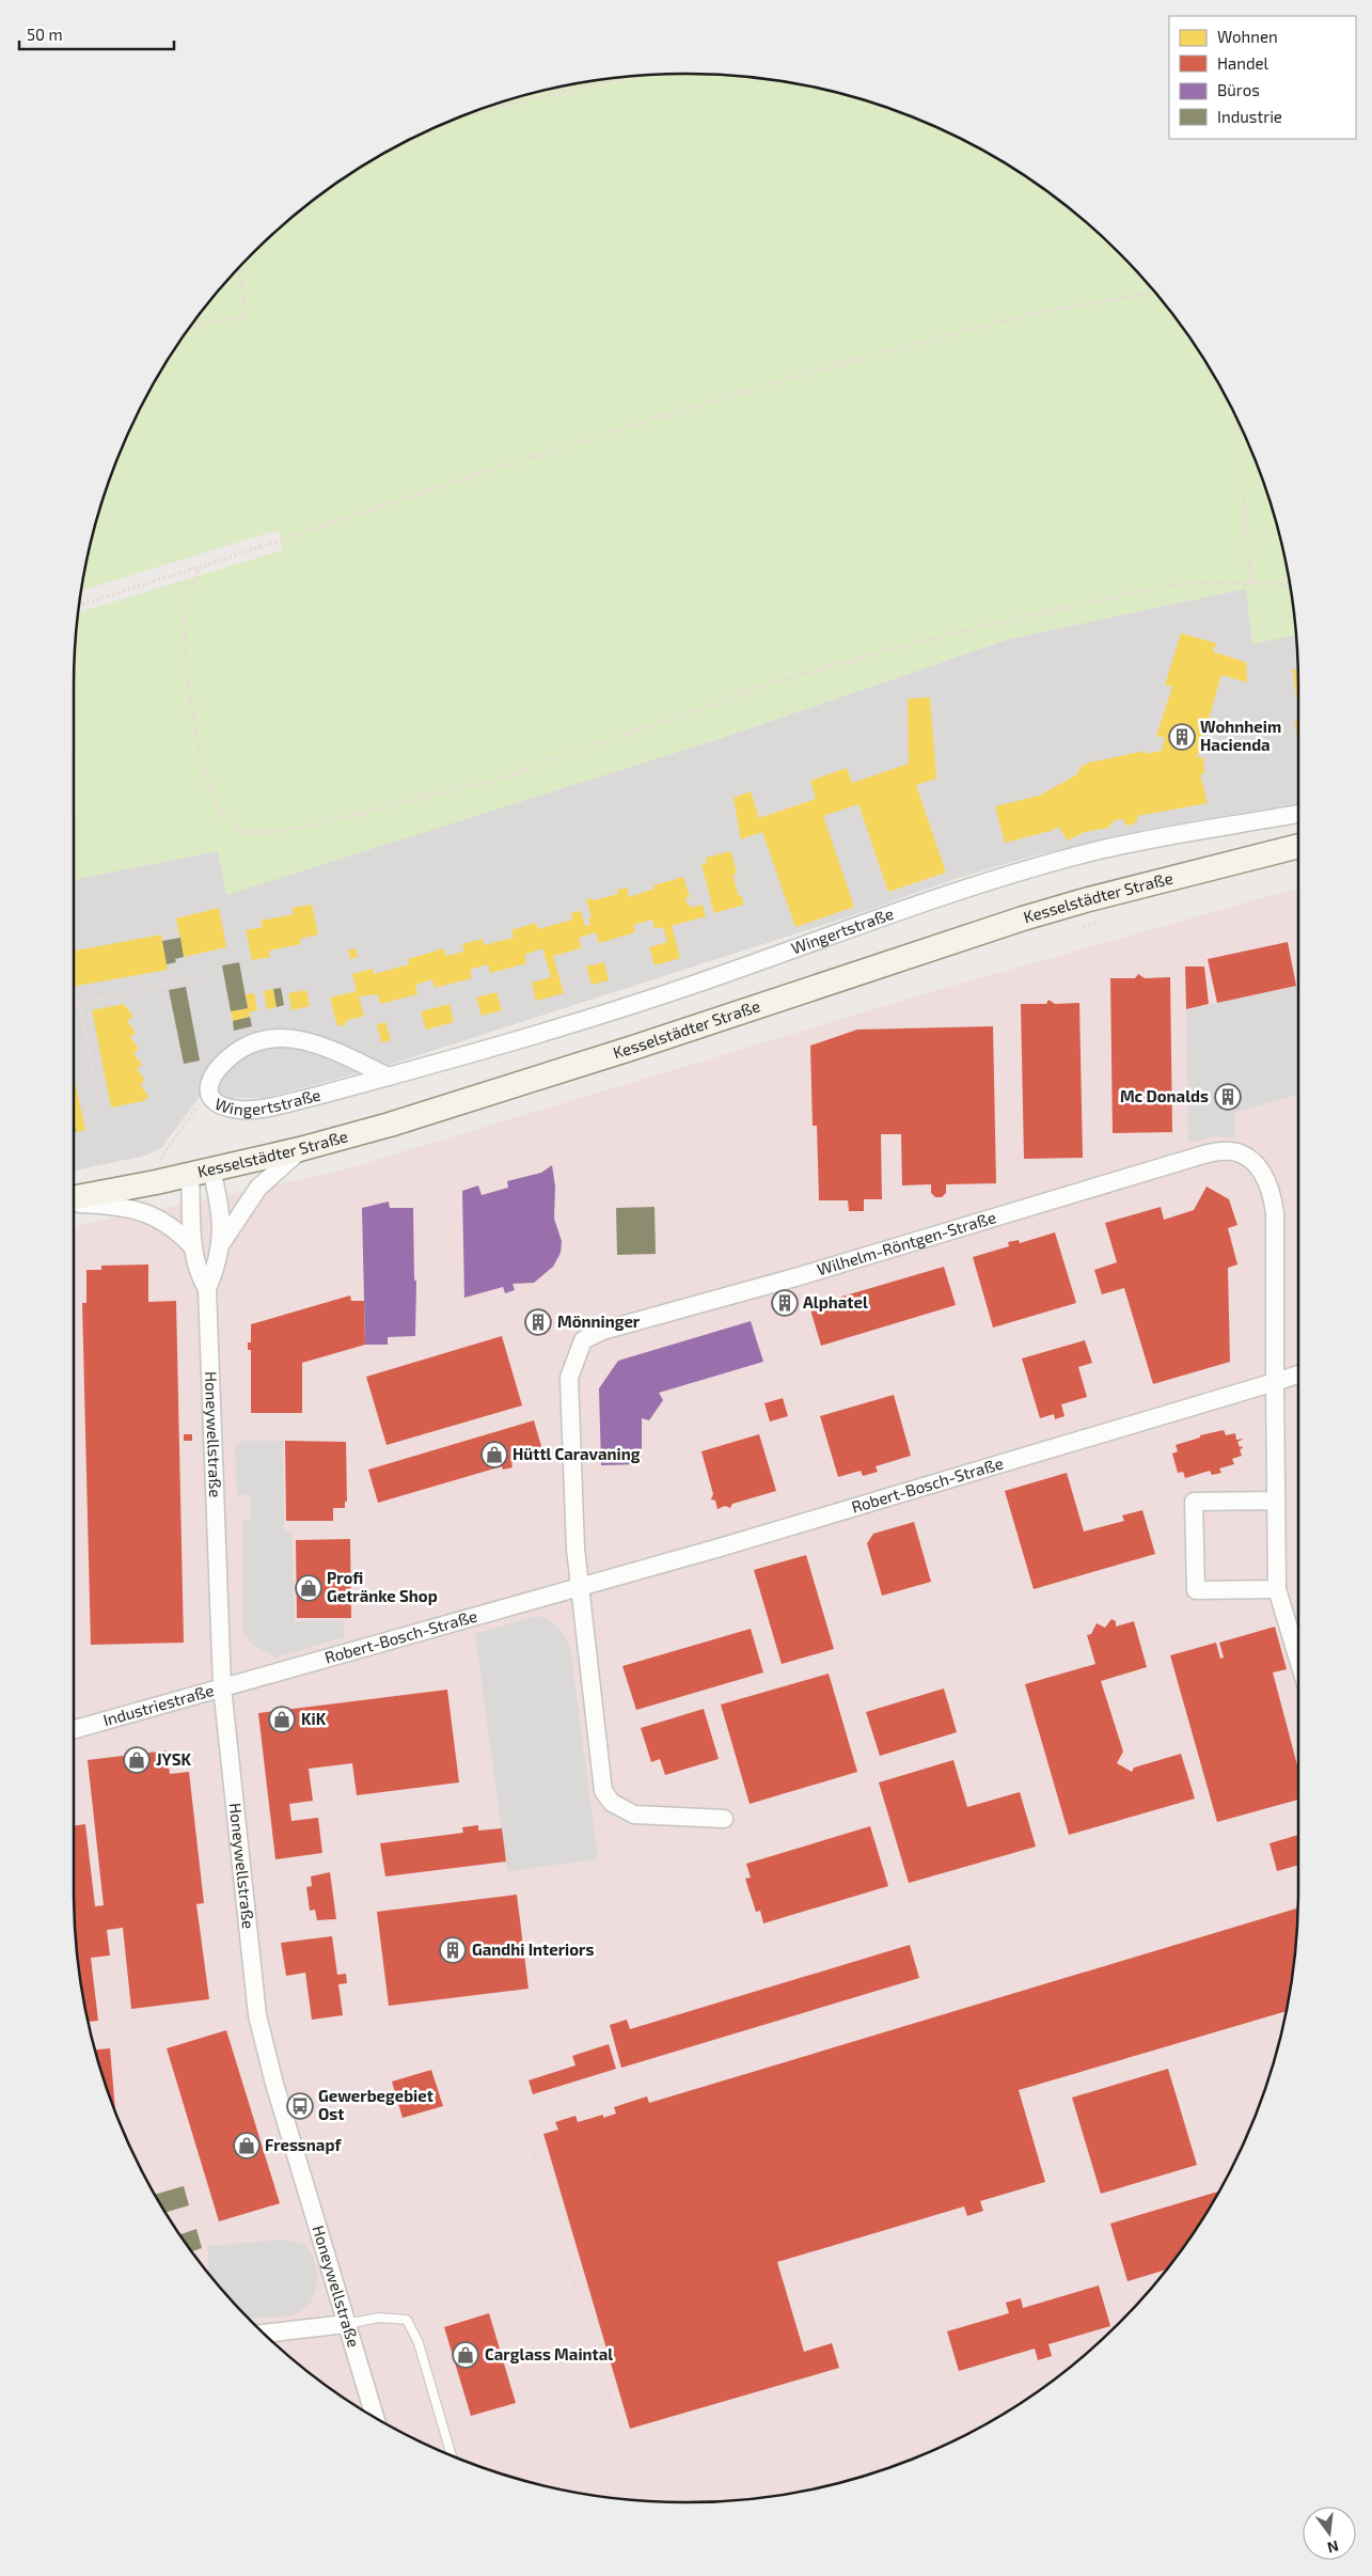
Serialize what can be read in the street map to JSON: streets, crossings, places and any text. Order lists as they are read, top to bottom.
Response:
{
  "streets": {
    "main road": ["Kesselstädter Straße"],
    "street": [
      "Wingertstraße",
      "Wilhelm-Röntgen-Straße",
      "Honeywellstraße",
      "Robert-Bosch-Straße",
      "Industriestraße"
    ]
  },
  "crossings": [
    ["Kesselstädter Straße", "Honeywellstraße"],
    ["Wilhelm-Röntgen-Straße", "Robert-Bosch-Straße"],
    ["Honeywellstraße", "Robert-Bosch-Straße"],
    ["Honeywellstraße", "Industriestraße"],
    ["Robert-Bosch-Straße", "Industriestraße"]
  ],
  "places": {
    "building": [
      "Wohnheim Hacienda",
      "Mc Donalds",
      "Alphatel",
      "Mönninger",
      "Gandhi Interiors"
    ],
    "shop": [
      "Hüttl Caravaning",
      "Profi Getränke Shop",
      "KiK",
      "JYSK",
      "Fressnapf",
      "Carglass Maintal"
    ],
    "bus stop": ["Gewerbegebiet Ost"]
  },
  "legend": [
    "Wohnen",
    "Handel",
    "Büros",
    "Industrie"
  ],
  "scale_bar": "50 m",
  "north": "bottom"
}
